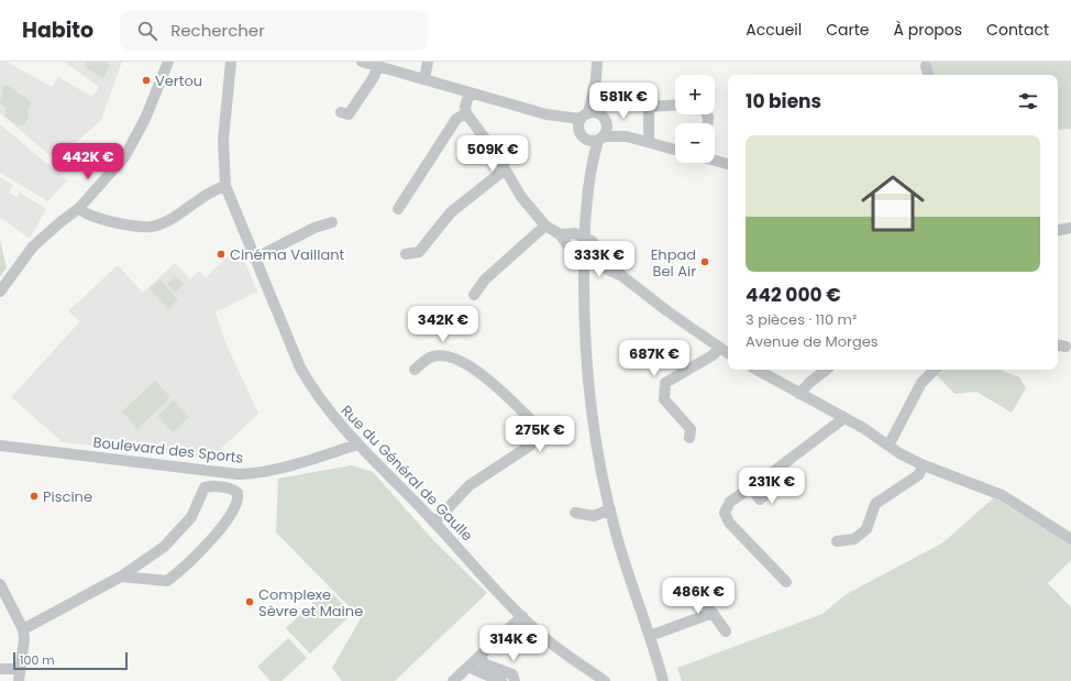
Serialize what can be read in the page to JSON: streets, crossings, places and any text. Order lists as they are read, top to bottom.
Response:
{
  "streets": {
    "street": ["Boulevard des Sports", "Rue du Général de Gaulle"]
  },
  "crossings": [
    ["Boulevard des Sports", "Rue du Général de Gaulle"]
  ],
  "places": [
    "Vertou",
    "Cinéma Vaillant",
    "Ehpad Bel Air",
    "Piscine",
    "Complexe Sèvre et Maine"
  ],
  "scale_bar": "100 m",
  "page": {
    "header": "Habito",
    "search": "Rechercher",
    "nav": [
      "Accueil",
      "Carte",
      "À propos",
      "Contact"
    ],
    "map_buttons": ["+", "−"],
    "heading": "10 biens",
    "price": [
      "581K €",
      "509K €",
      "442K €",
      "333K €",
      "342K €",
      "687K €",
      "275K €",
      "231K €",
      "486K €",
      "314K €"
    ],
    "list": [
      {
        "name": "442 000 €",
        "note": "3 pièces · 110 m² · Avenue de Morges"
      }
    ],
    "scale": "100 m"
  }
}
